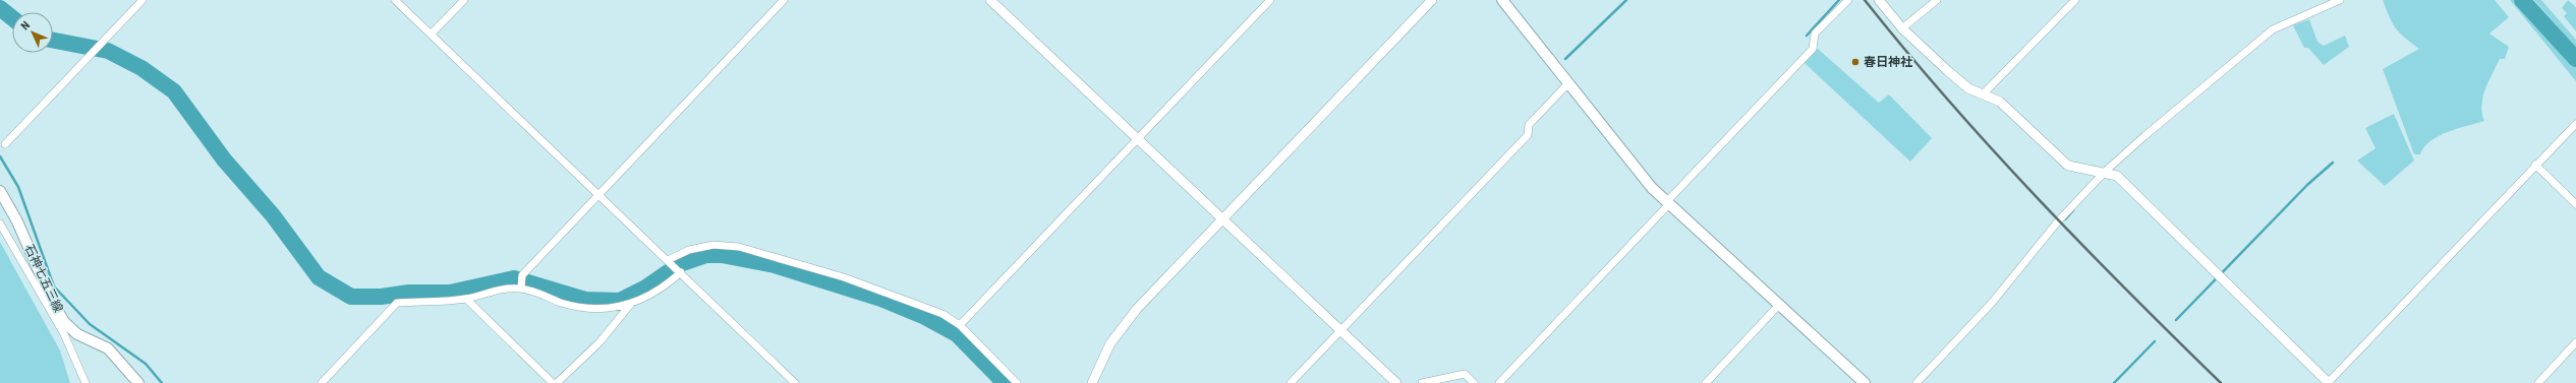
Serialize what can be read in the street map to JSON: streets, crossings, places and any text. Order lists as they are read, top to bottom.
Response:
{
  "streets": {
    "main road": ["石神七五三線"]
  },
  "places": ["春日神社"],
  "north": "top left"
}
